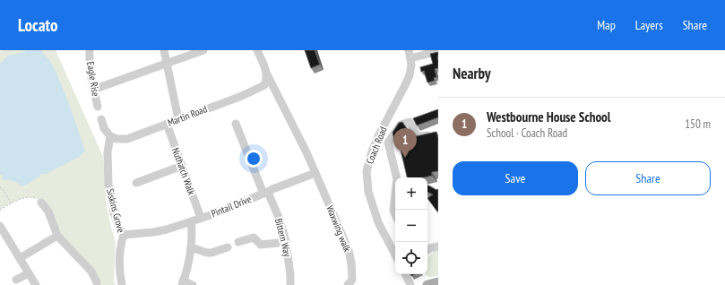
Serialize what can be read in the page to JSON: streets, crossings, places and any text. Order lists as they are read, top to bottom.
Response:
{
  "streets": {
    "street": [
      "Eagle Rise",
      "Martin Road",
      "Coach Road",
      "Nuthatch Walk",
      "Pintail Drive",
      "Siskins Grove",
      "Waxwing walk",
      "Bittern Way"
    ]
  },
  "crossings": [
    ["Martin Road", "Nuthatch Walk"],
    ["Martin Road", "Siskins Grove"],
    ["Nuthatch Walk", "Pintail Drive"],
    ["Pintail Drive", "Siskins Grove"],
    ["Pintail Drive", "Waxwing walk"],
    ["Pintail Drive", "Bittern Way"]
  ],
  "page": {
    "header": "Locato",
    "nav": ["Map", "Layers", "Share"],
    "heading": "Nearby",
    "list": [
      {
        "mark": "1",
        "name": "Westbourne House School",
        "note": "School · Coach Road",
        "value": "150 m"
      }
    ],
    "pins": "1",
    "buttons": ["Save", "Share"],
    "map_buttons": ["+", "−"]
  }
}
